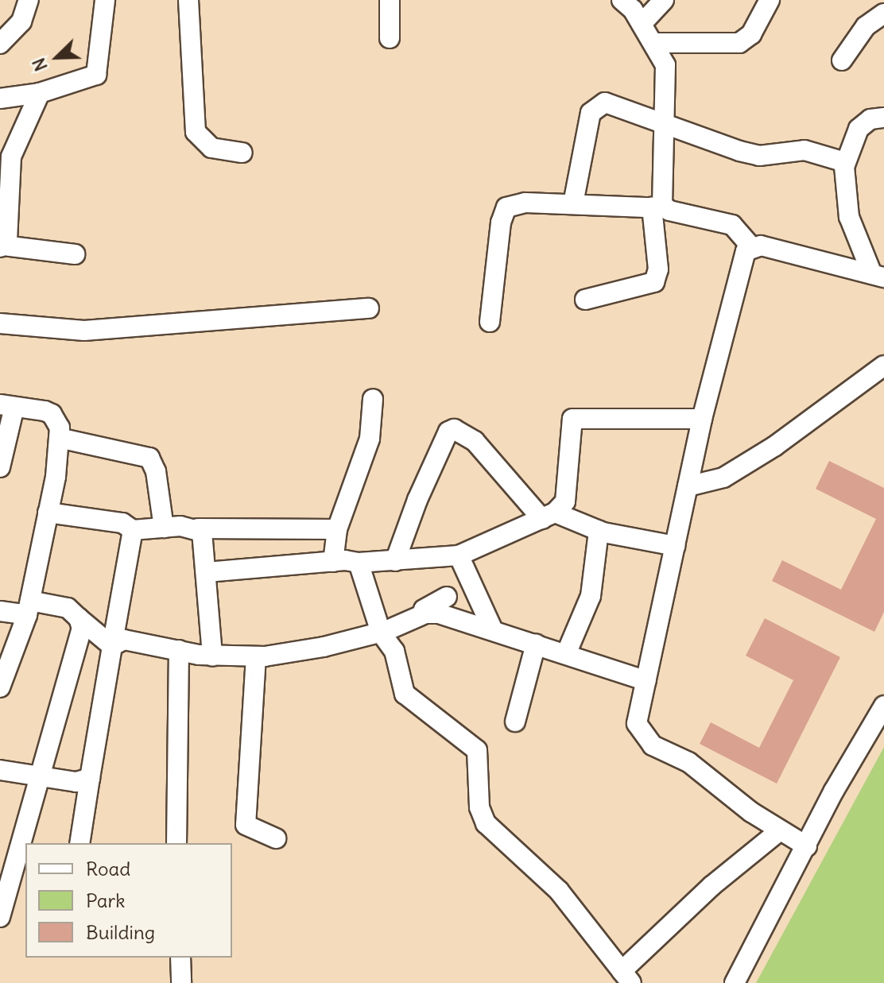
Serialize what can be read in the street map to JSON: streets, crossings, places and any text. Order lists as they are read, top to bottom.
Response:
{
  "legend": ["Road", "Park", "Building"],
  "north": "bottom left"
}
